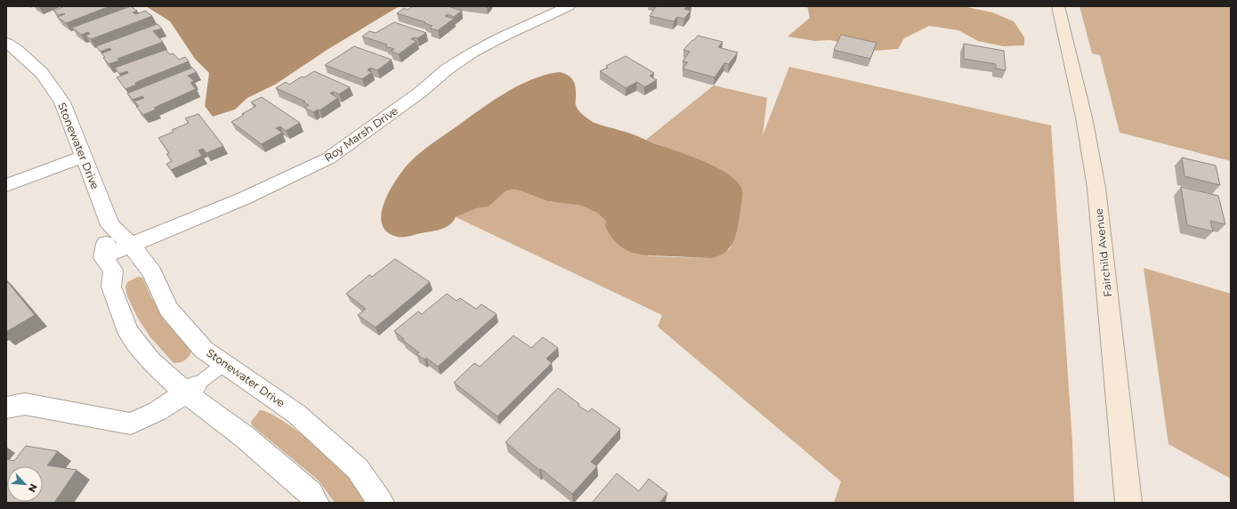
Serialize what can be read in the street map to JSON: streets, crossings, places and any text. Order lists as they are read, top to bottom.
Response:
{
  "streets": {
    "main road": ["Fairchild Avenue"],
    "street": ["Roy Marsh Drive", "Stonewater Drive"]
  },
  "crossings": [
    ["Roy Marsh Drive", "Stonewater Drive"]
  ],
  "north": "bottom right"
}
